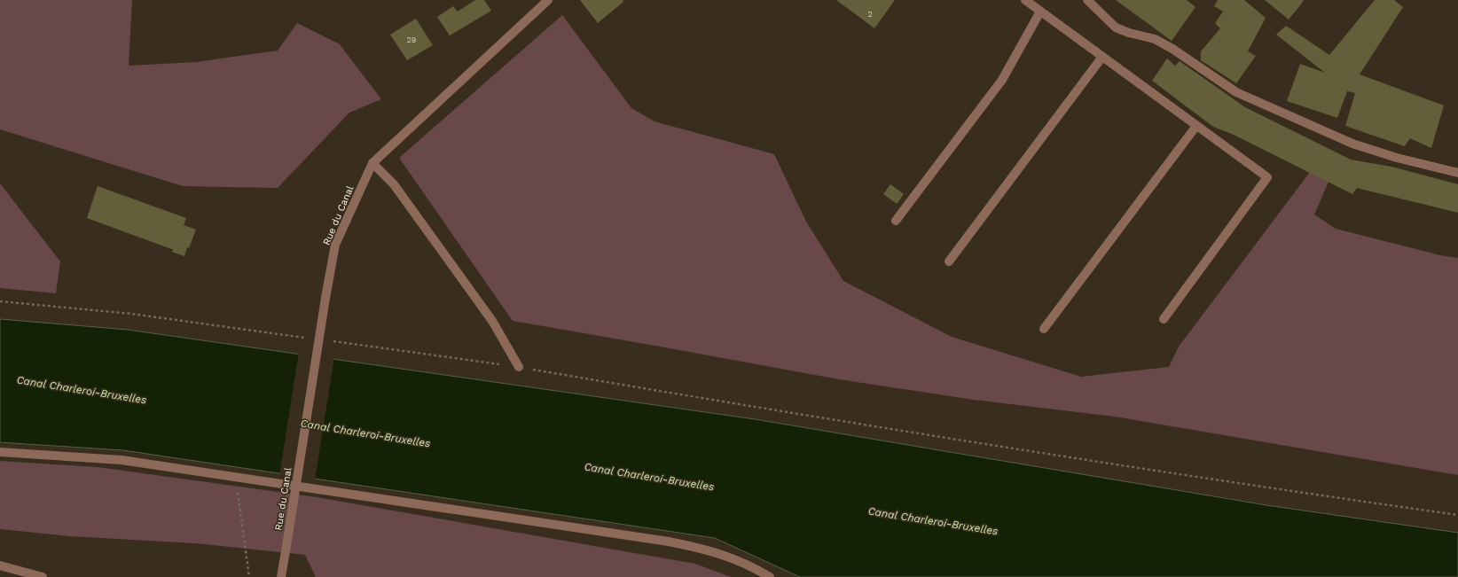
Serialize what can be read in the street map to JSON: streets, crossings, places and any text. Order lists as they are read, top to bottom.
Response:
{
  "streets": {
    "street": ["Rue du Canal"]
  },
  "water": ["Canal Charleroi-Bruxelles"],
  "house_numbers": ["2", "29"]
}
